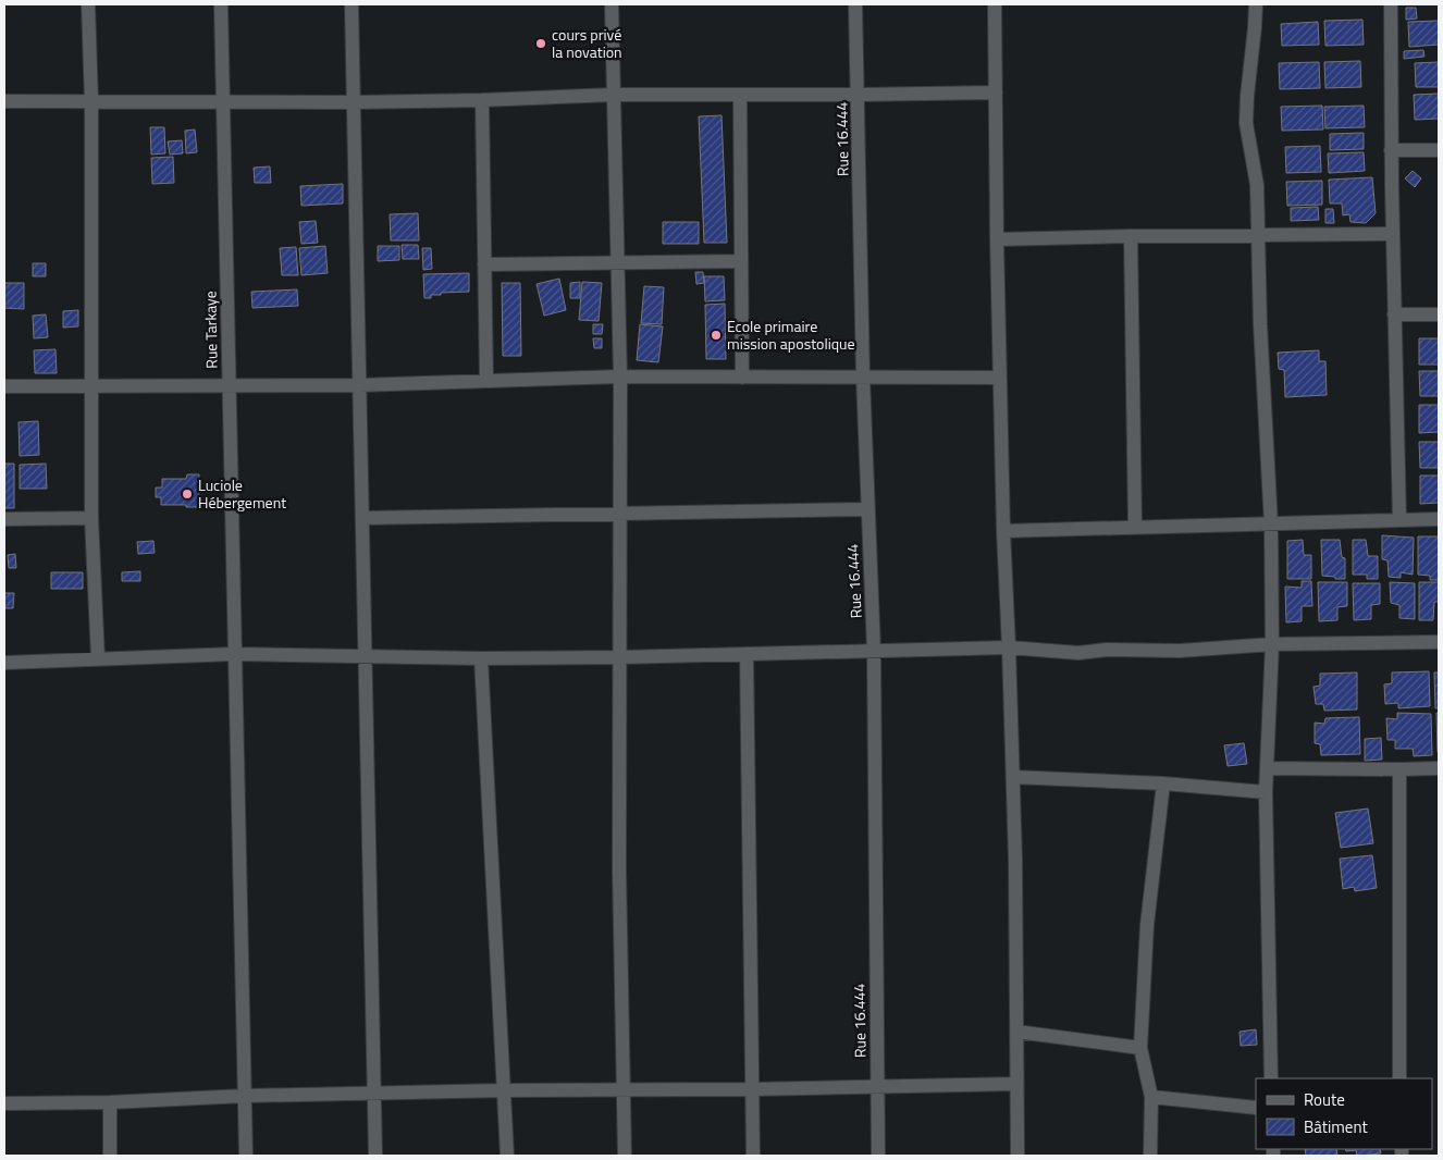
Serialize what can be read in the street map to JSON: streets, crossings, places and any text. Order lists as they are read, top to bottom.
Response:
{
  "streets": {
    "street": ["Rue 16.444", "Rue Tarkaye"]
  },
  "places": ["cours privé la novation", "Ecole primaire mission apostolique", "Luciole Hébergement"],
  "legend": ["Route", "Bâtiment"]
}
